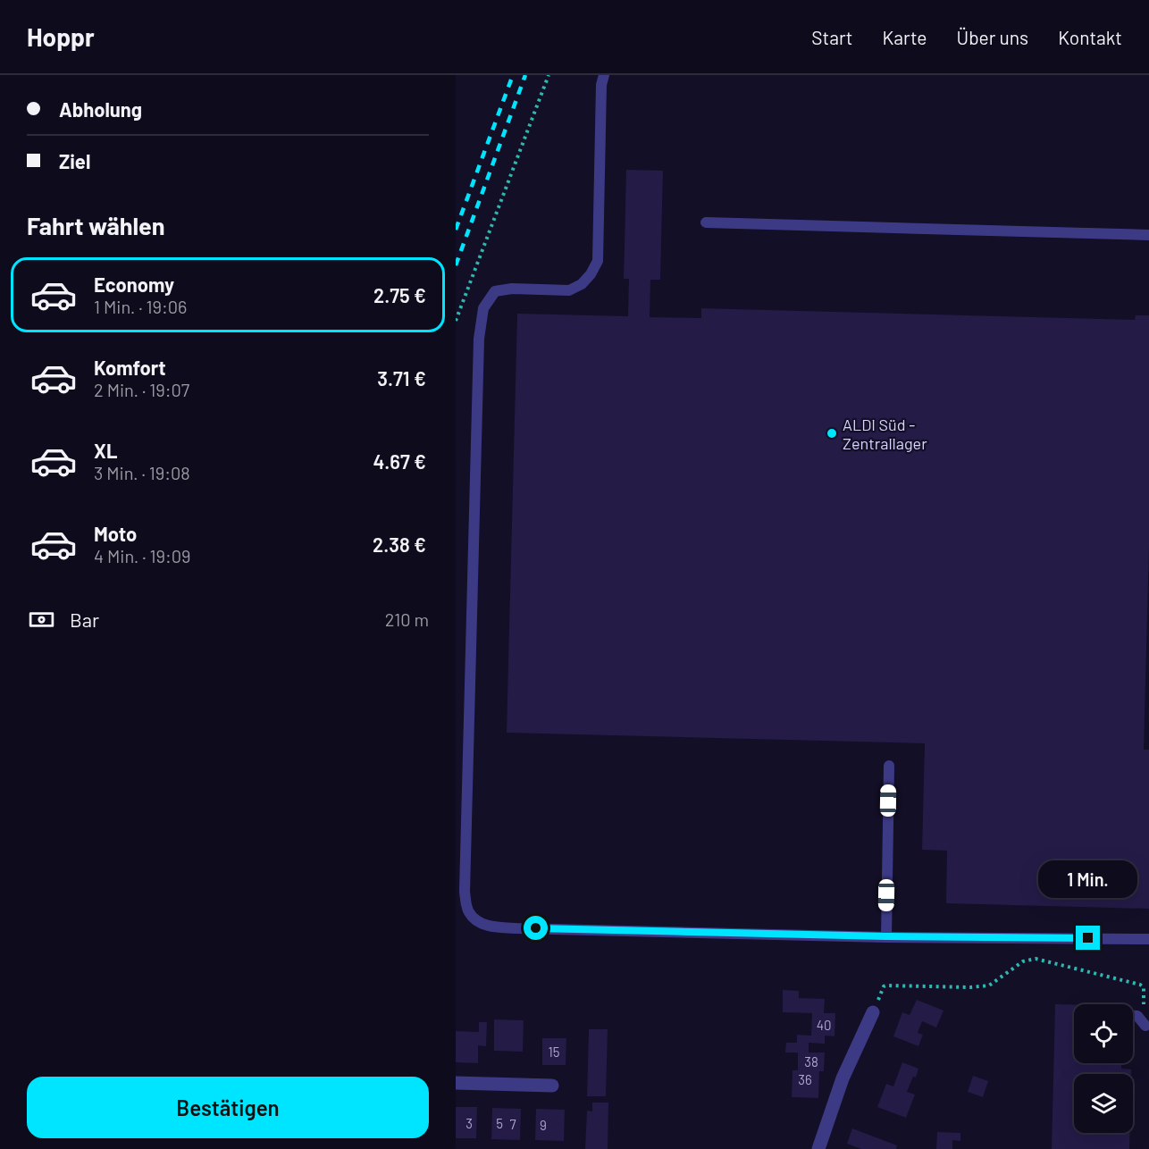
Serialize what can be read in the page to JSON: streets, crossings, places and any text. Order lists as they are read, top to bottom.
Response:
{
  "places": ["ALDI Süd - Zentrallager"],
  "house_numbers": [
    "40",
    "15",
    "38",
    "36",
    "3",
    "5",
    "7",
    "9"
  ],
  "page": {
    "header": "Hoppr",
    "nav": [
      "Start",
      "Karte",
      "Über uns",
      "Kontakt"
    ],
    "banner": ["Abholung", "Ziel"],
    "heading": "Fahrt wählen",
    "list": [
      {
        "name": "Economy",
        "note": "1 Min. · 19:06",
        "value": "2.75 €"
      },
      {
        "name": "Komfort",
        "note": "2 Min. · 19:07",
        "value": "3.71 €"
      },
      {
        "name": "XL",
        "note": "3 Min. · 19:08",
        "value": "4.67 €"
      },
      {
        "name": "Moto",
        "note": "4 Min. · 19:09",
        "value": "2.38 €"
      }
    ],
    "pay": ["Bar", "210 m"],
    "bubble": "1 Min.",
    "buttons": "Bestätigen"
  }
}
